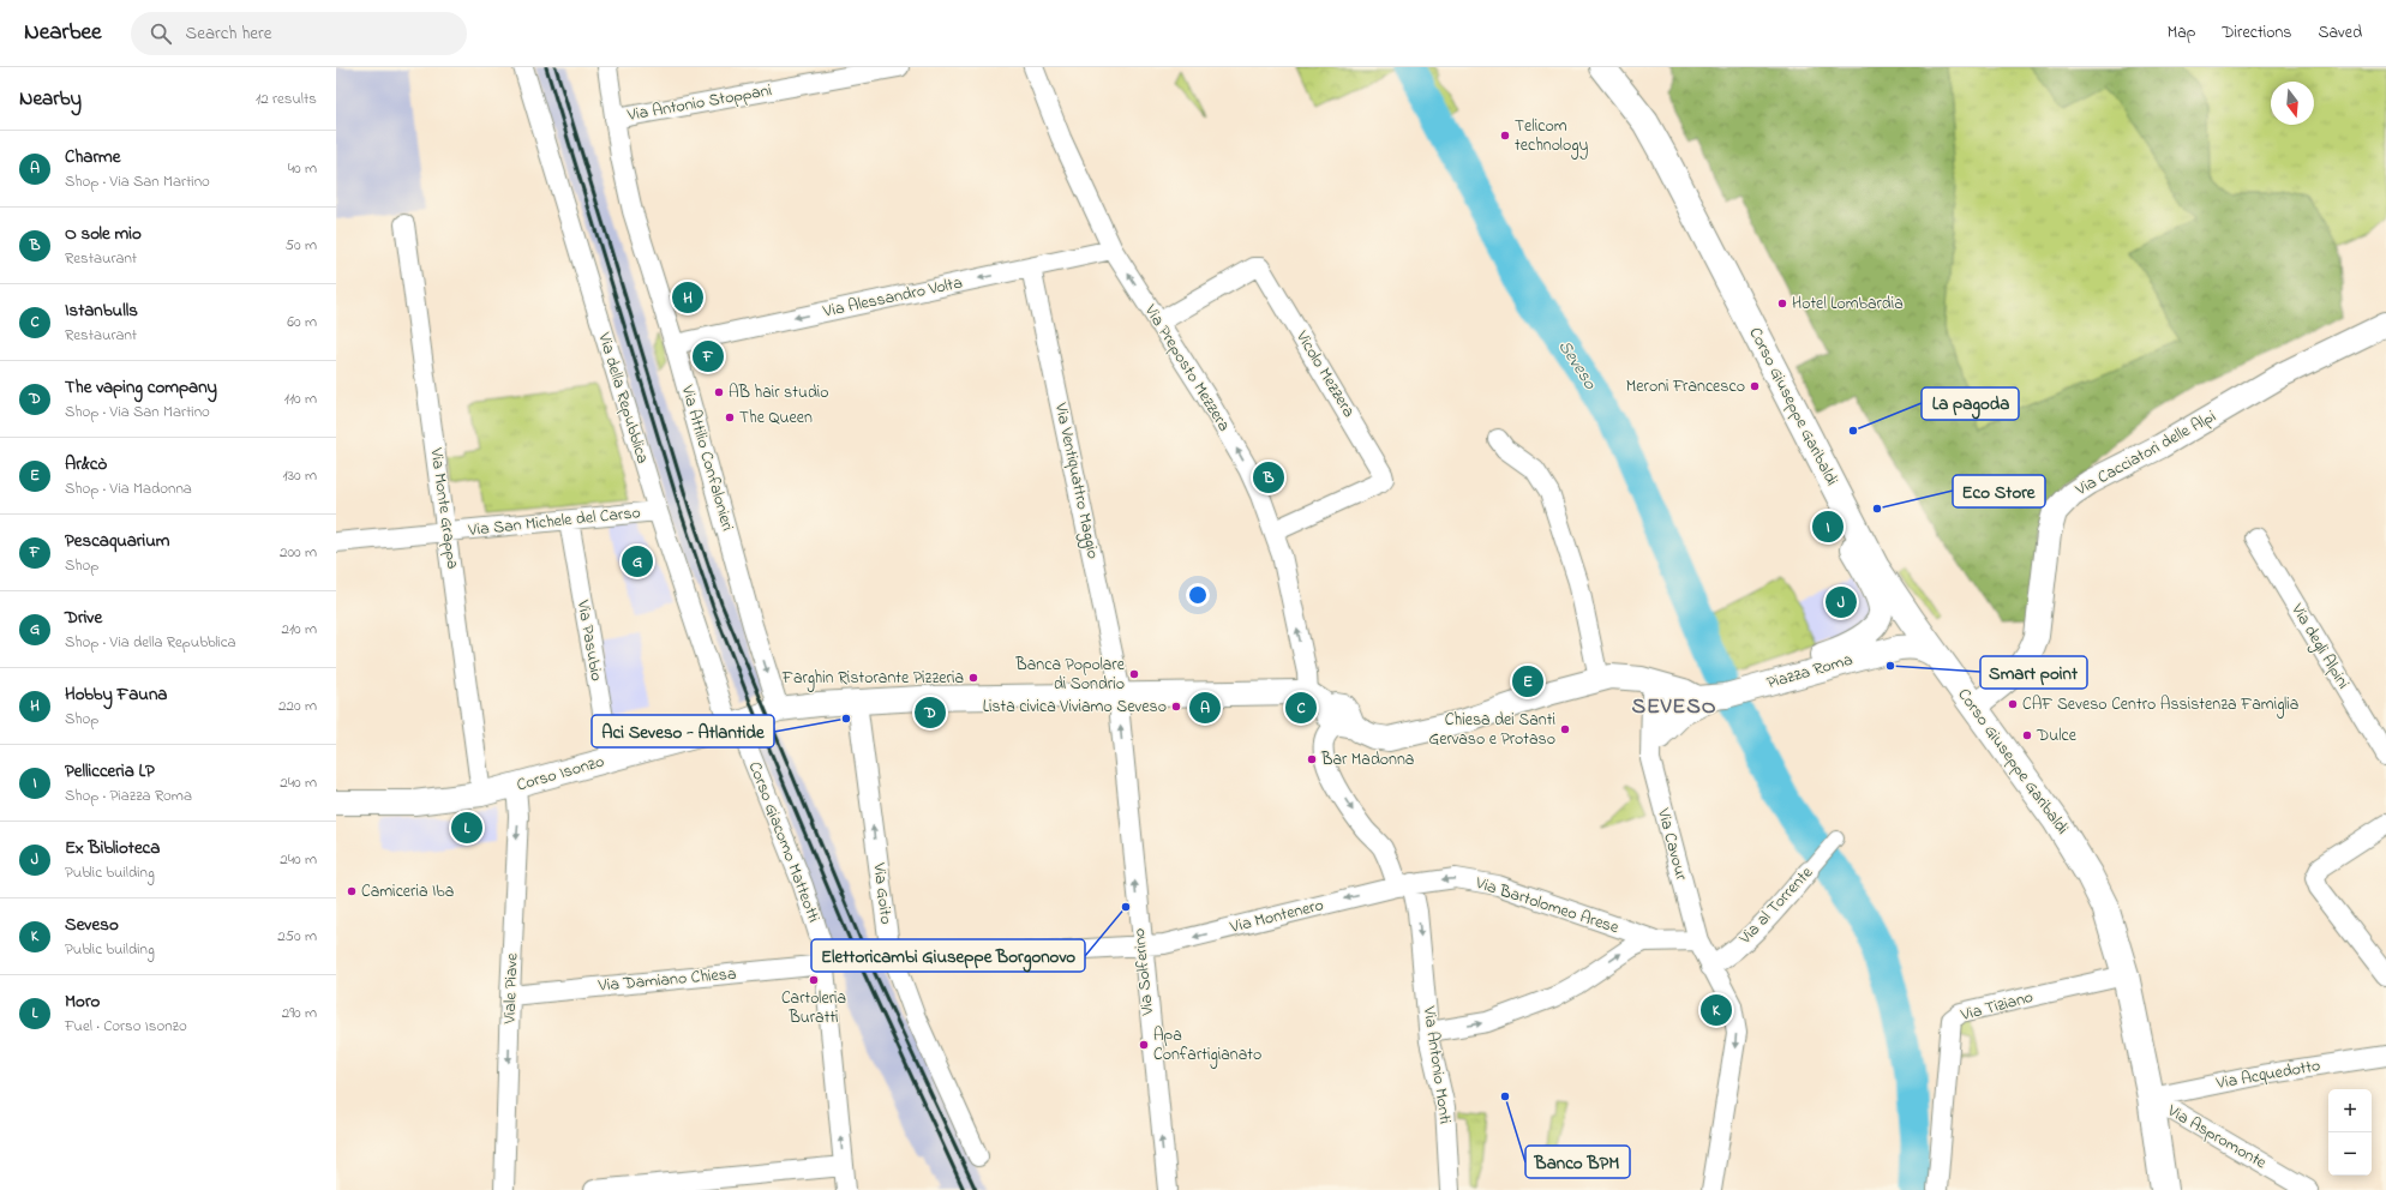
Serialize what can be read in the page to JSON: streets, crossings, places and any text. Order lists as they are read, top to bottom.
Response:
{
  "streets": {
    "main road": ["Corso Giuseppe Garibaldi"],
    "street": [
      "Via Antonio Stoppani",
      "Via Alessandro Volta",
      "Via Preposto Mezzera",
      "Vicolo Mezzera",
      "Via della Repubblica",
      "Via Cacciatori delle Alpi",
      "Via Attilio Confalonieri",
      "Via Ventiquattro Maggio",
      "Via Monte Grappa",
      "Via San Michele del Carso",
      "Via Pasubio",
      "Via degli Alpini",
      "Piazza Roma",
      "Corso Isonzo",
      "Corso Giacomo Matteotti",
      "Via Cavour",
      "Via Goito",
      "Via Bartolomeo Arese",
      "Via al Torrente",
      "Via Montenero",
      "Via Solferino",
      "Via Damiano Chiesa",
      "Viale Piave",
      "Via Tiziano",
      "Via Antonio Monti",
      "Via Acquedotto",
      "Via Aspromonte"
    ]
  },
  "crossings": [
    ["Via Antonio Stoppani", "Via Attilio Confalonieri"],
    ["Via Alessandro Volta", "Via Preposto Mezzera"],
    ["Via Alessandro Volta", "Via Attilio Confalonieri"],
    ["Via Alessandro Volta", "Via Ventiquattro Maggio"],
    ["Via Preposto Mezzera", "Vicolo Mezzera"],
    ["Via Preposto Mezzera", "Corso Isonzo"],
    ["Via della Repubblica", "Via San Michele del Carso"],
    ["Via della Repubblica", "Corso Isonzo"],
    ["Via della Repubblica", "Corso Giacomo Matteotti"],
    ["Corso Giuseppe Garibaldi", "Via Cacciatori delle Alpi"],
    ["Corso Giuseppe Garibaldi", "Piazza Roma"],
    ["Corso Giuseppe Garibaldi", "Via Tiziano"],
    ["Corso Giuseppe Garibaldi", "Via Acquedotto"],
    ["Corso Giuseppe Garibaldi", "Via Aspromonte"],
    ["Via Attilio Confalonieri", "Corso Isonzo"],
    ["Via Ventiquattro Maggio", "Corso Isonzo"],
    ["Via Ventiquattro Maggio", "Via Solferino"],
    ["Via Monte Grappa", "Via San Michele del Carso"],
    ["Via Monte Grappa", "Corso Isonzo"],
    ["Via San Michele del Carso", "Via Pasubio"],
    ["Via Pasubio", "Corso Isonzo"],
    ["Corso Isonzo", "Corso Giacomo Matteotti"],
    ["Corso Isonzo", "Via Goito"],
    ["Corso Isonzo", "Via Solferino"],
    ["Corso Isonzo", "Viale Piave"],
    ["Corso Giacomo Matteotti", "Via Damiano Chiesa"],
    ["Via Cavour", "Via al Torrente"],
    ["Via Goito", "Via Montenero"],
    ["Via Bartolomeo Arese", "Via Montenero"],
    ["Via Bartolomeo Arese", "Via Antonio Monti"],
    ["Via Montenero", "Via Solferino"],
    ["Via Montenero", "Via Antonio Monti"],
    ["Via Damiano Chiesa", "Viale Piave"],
    ["Via Acquedotto", "Via Aspromonte"]
  ],
  "one_way": [
    "Via Alessandro Volta",
    "Via Preposto Mezzera",
    "Via Attilio Confalonieri",
    "Corso Giacomo Matteotti",
    "Via Cavour",
    "Via Goito",
    "Via Bartolomeo Arese",
    "Via Montenero",
    "Via Solferino",
    "Viale Piave",
    "Via Antonio Monti"
  ],
  "districts": ["SEVESO"],
  "water": ["Seveso"],
  "places": [
    "Telicom technology",
    "Hotel Lombardia",
    "Meroni Francesco",
    "AB hair studio",
    "The Queen",
    "La pagoda",
    "Eco Store",
    "Smart point",
    "Banca Popolare di Sondrio",
    "Farghin Ristorante Pizzeria",
    "CAF Seveso Centro Assistenza Famiglia",
    "Lista civica Viviamo Seveso",
    "Aci Seveso - Atlantide",
    "Chiesa dei Santi Gervaso e Protaso",
    "Dulce",
    "Bar Madonna",
    "Camiceria Iba",
    "Elettoricambi Giuseppe Borgonovo",
    "Cartoleria Buratti",
    "Apa Confartigianato",
    "Banco BPM"
  ],
  "north": "bottom",
  "page": {
    "header": "Nearbee",
    "search": "Search here",
    "nav": ["Map", "Directions", "Saved"],
    "heading": ["Nearby", "12 results"],
    "list": [
      {
        "mark": "A",
        "name": "Charme",
        "note": "Shop · Via San Martino",
        "value": "40 m"
      },
      {
        "mark": "B",
        "name": "O sole mio",
        "note": "Restaurant",
        "value": "50 m"
      },
      {
        "mark": "C",
        "name": "Istanbulls",
        "note": "Restaurant",
        "value": "60 m"
      },
      {
        "mark": "D",
        "name": "The vaping company",
        "note": "Shop · Via San Martino",
        "value": "110 m"
      },
      {
        "mark": "E",
        "name": "Ar&cò",
        "note": "Shop · Via Madonna",
        "value": "130 m"
      },
      {
        "mark": "F",
        "name": "Pescaquarium",
        "note": "Shop",
        "value": "200 m"
      },
      {
        "mark": "G",
        "name": "Drive",
        "note": "Shop · Via della Repubblica",
        "value": "210 m"
      },
      {
        "mark": "H",
        "name": "Hobby Fauna",
        "note": "Shop",
        "value": "220 m"
      },
      {
        "mark": "I",
        "name": "Pellicceria LP",
        "note": "Shop · Piazza Roma",
        "value": "240 m"
      },
      {
        "mark": "J",
        "name": "Ex Biblioteca",
        "note": "Public building",
        "value": "240 m"
      },
      {
        "mark": "K",
        "name": "Seveso",
        "note": "Public building",
        "value": "250 m"
      },
      {
        "mark": "L",
        "name": "Moro",
        "note": "Fuel · Corso Isonzo",
        "value": "290 m"
      }
    ],
    "pins": [
      "H",
      "F",
      "B",
      "I",
      "G",
      "J",
      "E",
      "A",
      "C",
      "D",
      "L",
      "K"
    ],
    "map_buttons": ["+", "−"]
  }
}
